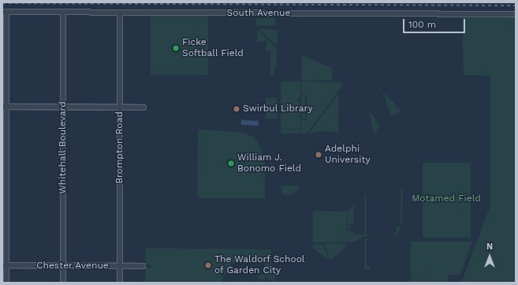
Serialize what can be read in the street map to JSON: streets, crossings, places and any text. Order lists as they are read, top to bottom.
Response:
{
  "streets": {
    "street": [
      "South Avenue",
      "Whitehall Boulevard",
      "Brompton Road",
      "Chester Avenue"
    ]
  },
  "crossings": [
    ["South Avenue", "Whitehall Boulevard"],
    ["South Avenue", "Brompton Road"],
    ["Whitehall Boulevard", "Chester Avenue"],
    ["Brompton Road", "Chester Avenue"]
  ],
  "parks": ["Motamed Field"],
  "places": [
    "Ficke Softball Field",
    "Swirbul Library",
    "Adelphi University",
    "William J. Bonomo Field",
    "The Waldorf School of Garden City"
  ],
  "scale_bar": "100 m",
  "north": "top"
}
